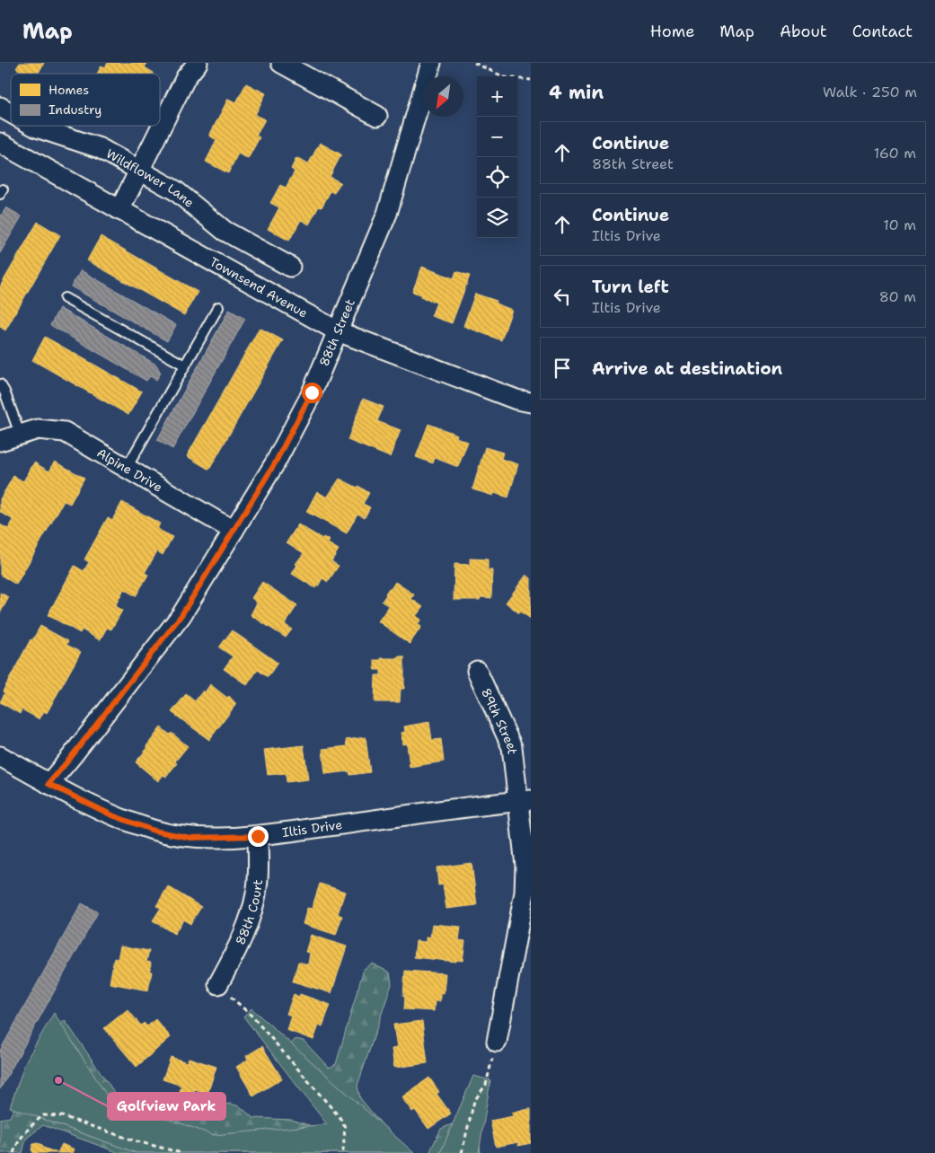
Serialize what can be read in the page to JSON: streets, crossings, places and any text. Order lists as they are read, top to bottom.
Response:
{
  "streets": {
    "street": [
      "Wildflower Lane",
      "Townsend Avenue",
      "88th Street",
      "Alpine Drive",
      "89th Street",
      "Iltis Drive",
      "88th Court"
    ]
  },
  "crossings": [
    ["Townsend Avenue", "88th Street"],
    ["88th Street", "Alpine Drive"],
    ["88th Street", "Iltis Drive"],
    ["89th Street", "Iltis Drive"],
    ["Iltis Drive", "88th Court"]
  ],
  "places": ["Golfview Park"],
  "legend": ["Homes", "Industry"],
  "north": "bottom left",
  "page": {
    "header": "Map",
    "nav": [
      "Home",
      "Map",
      "About",
      "Contact"
    ],
    "heading": ["4 min", "Walk · 250 m"],
    "map_buttons": ["+", "−"],
    "list": [
      ["Continue", "88th Street", "160 m"],
      ["Continue", "Iltis Drive", "10 m"],
      ["Turn left", "Iltis Drive", "80 m"],
      "Arrive at destination"
    ]
  }
}
